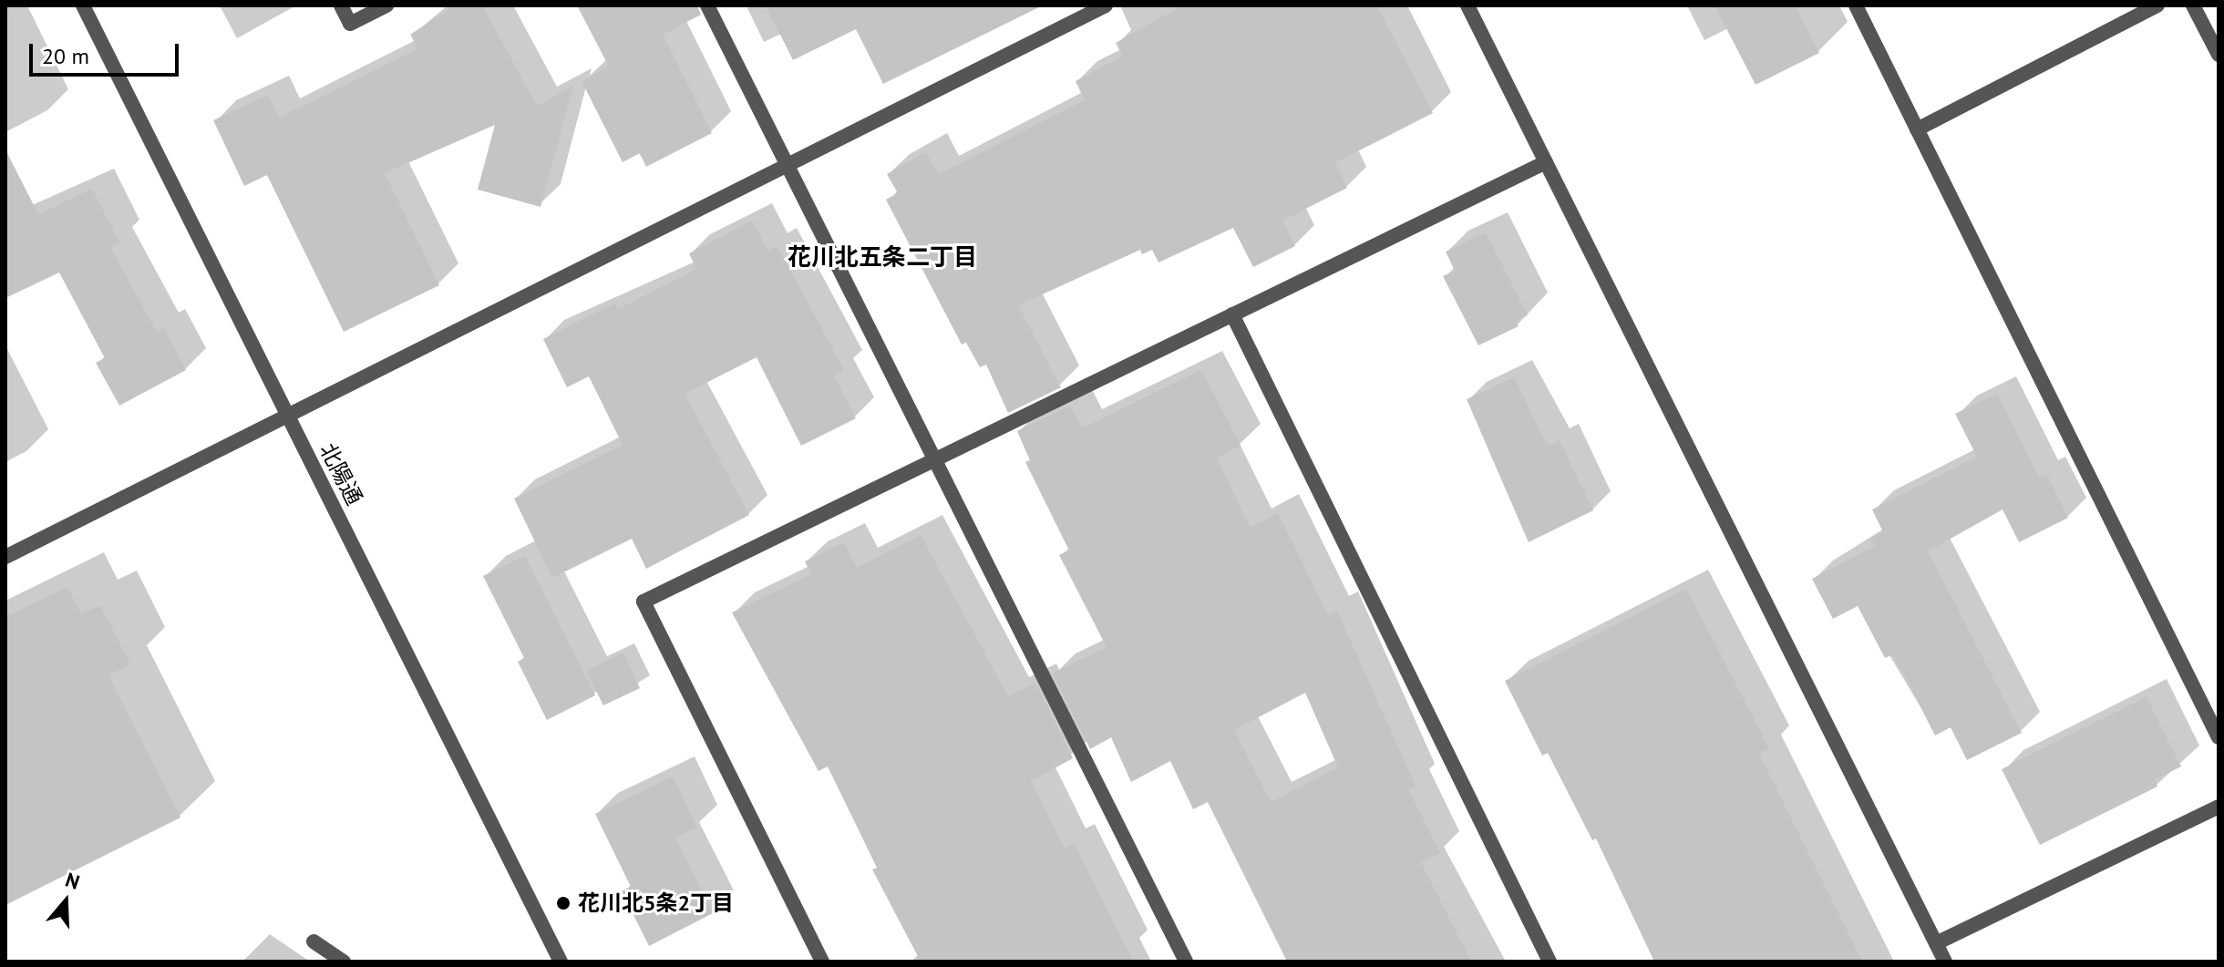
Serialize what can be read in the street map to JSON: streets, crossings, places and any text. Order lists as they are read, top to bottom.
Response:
{
  "streets": {
    "street": ["北陽通"]
  },
  "districts": ["花川北五条二丁目"],
  "places": ["花川北5条2丁目"],
  "scale_bar": "20 m",
  "north": "top"
}
